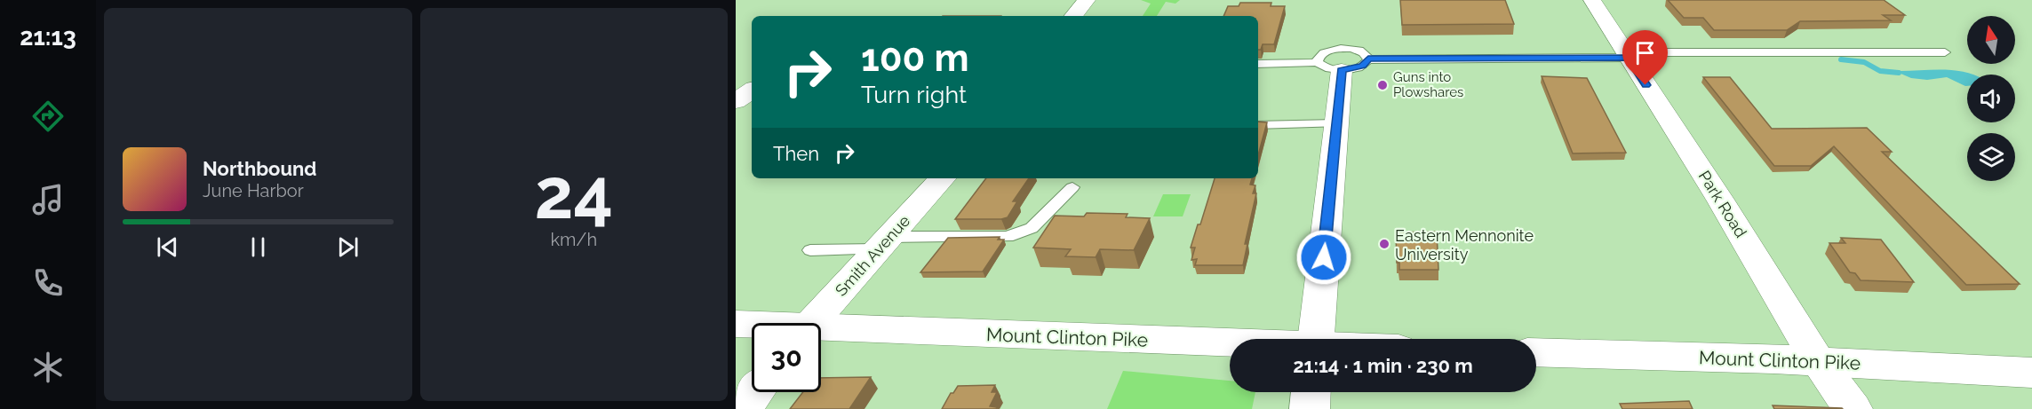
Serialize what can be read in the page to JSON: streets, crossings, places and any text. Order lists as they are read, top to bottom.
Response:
{
  "streets": {
    "street": ["Park Road", "Smith Avenue", "Mount Clinton Pike"]
  },
  "crossings": [
    ["Park Road", "Mount Clinton Pike"]
  ],
  "places": ["Guns into Plowshares", "Eastern Mennonite University"],
  "north": "top",
  "page": {
    "tabs": "21:13",
    "tile": ["24", "km/h"],
    "turn": ["100 m", "Turn right"],
    "then": "Then",
    "song": ["Northbound", "June Harbor"],
    "limit": "30",
    "trip": "21:14 · 1 min · 230 m"
  }
}
